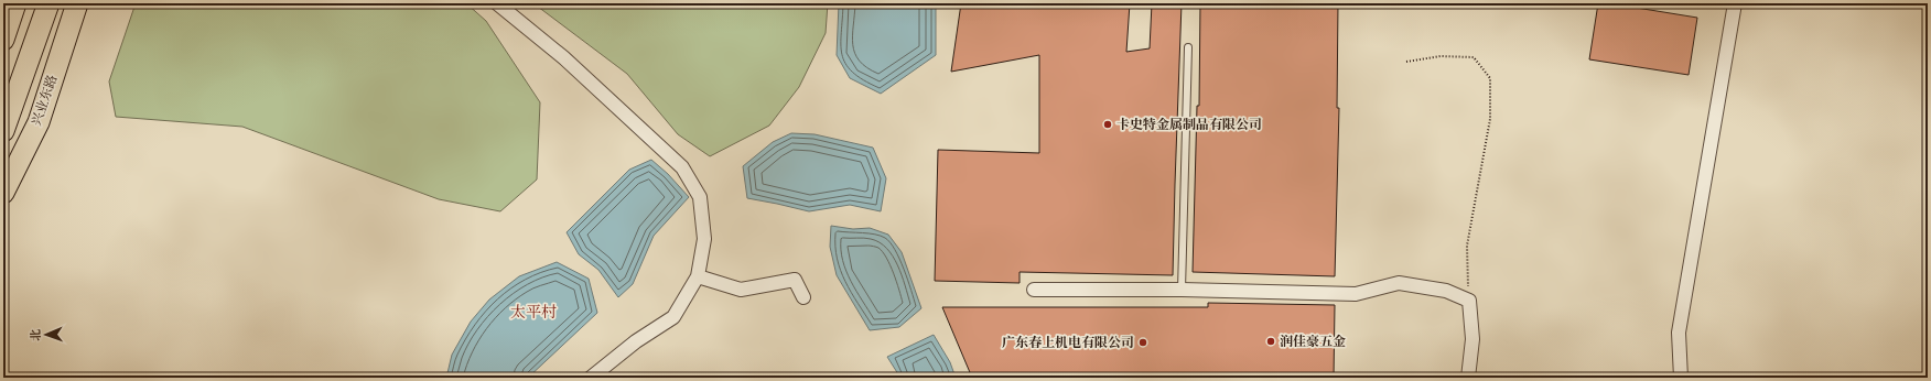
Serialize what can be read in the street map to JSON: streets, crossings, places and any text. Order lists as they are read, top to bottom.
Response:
{
  "streets": {
    "main road": ["兴业东路"]
  },
  "districts": ["太平村"],
  "places": ["卡史特金属制品有限公司", "润佳豪五金", "广东春上机电有限公司"],
  "north": "left"
}
